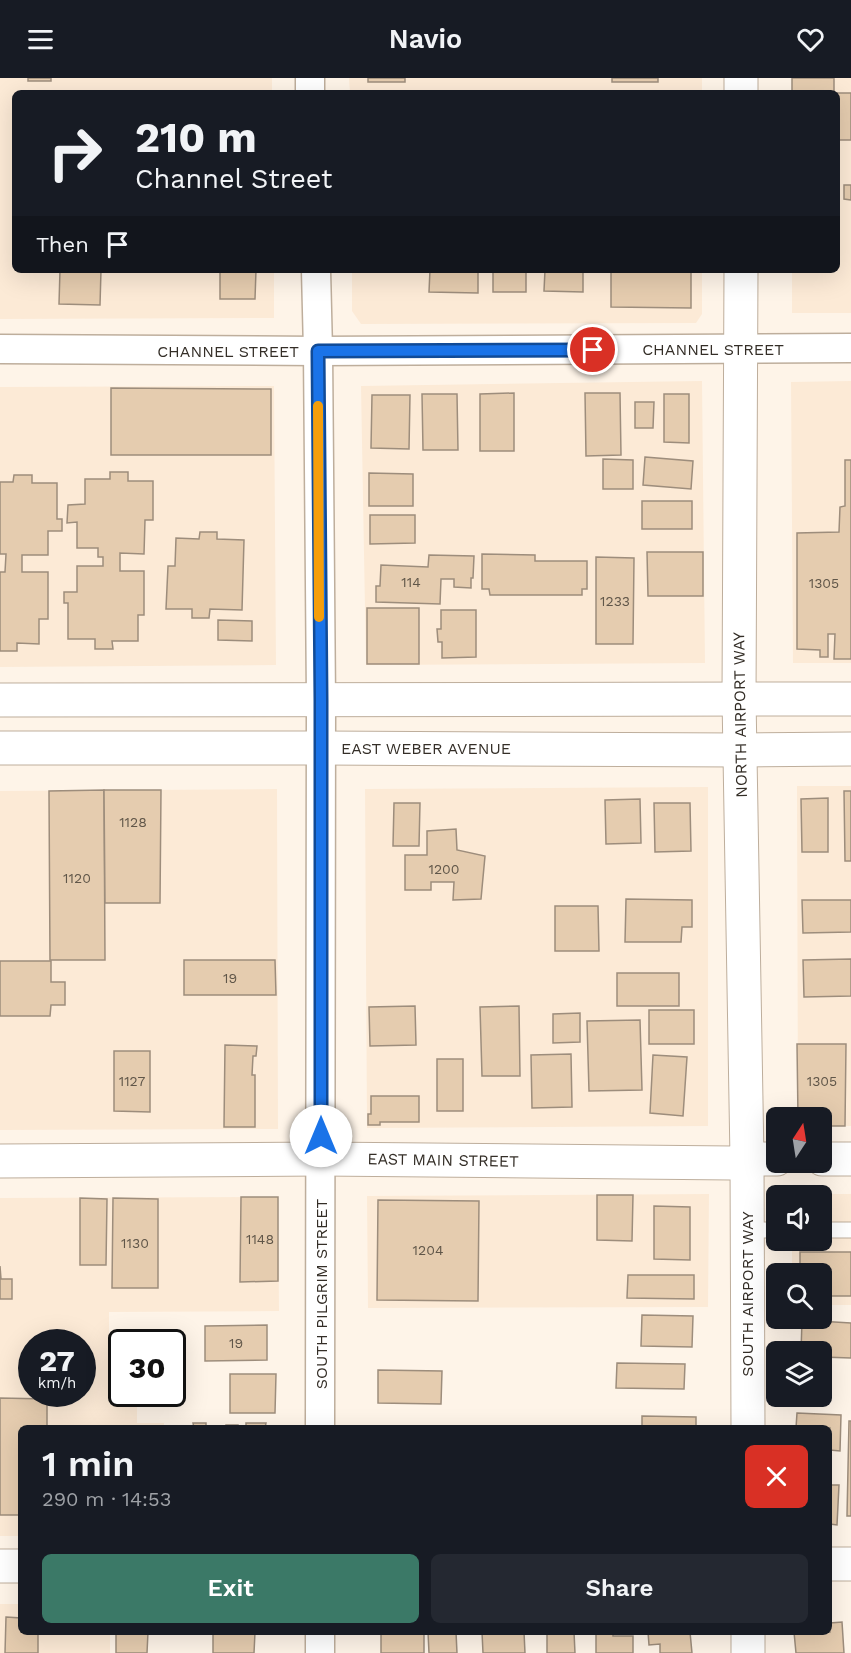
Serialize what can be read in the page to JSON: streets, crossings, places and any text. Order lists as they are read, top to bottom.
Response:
{
  "streets": {
    "main road": [
      "NORTH AIRPORT WAY",
      "EAST WEBER AVENUE",
      "EAST MAIN STREET",
      "SOUTH AIRPORT WAY"
    ],
    "street": ["CHANNEL STREET", "SOUTH PILGRIM STREET"]
  },
  "crossings": [
    ["CHANNEL STREET", "NORTH AIRPORT WAY"],
    ["CHANNEL STREET", "SOUTH PILGRIM STREET"],
    ["NORTH AIRPORT WAY", "EAST WEBER AVENUE"],
    ["NORTH AIRPORT WAY", "EAST MAIN STREET"],
    ["NORTH AIRPORT WAY", "SOUTH AIRPORT WAY"],
    ["EAST WEBER AVENUE", "SOUTH PILGRIM STREET"],
    ["EAST MAIN STREET", "SOUTH PILGRIM STREET"],
    ["EAST MAIN STREET", "SOUTH AIRPORT WAY"]
  ],
  "house_numbers": [
    "114",
    "1305",
    "1233",
    "1128",
    "1200",
    "1120",
    "19",
    "1127",
    "1305",
    "1148",
    "1130",
    "1204",
    "19"
  ],
  "north": "top",
  "page": {
    "header": "Navio",
    "turn": ["210 m", "Channel Street"],
    "then": "Then",
    "speed": "27 km/h",
    "limit": "30",
    "heading": ["1 min", "290 m · 14:53"],
    "buttons": ["Exit", "Share"]
  }
}
